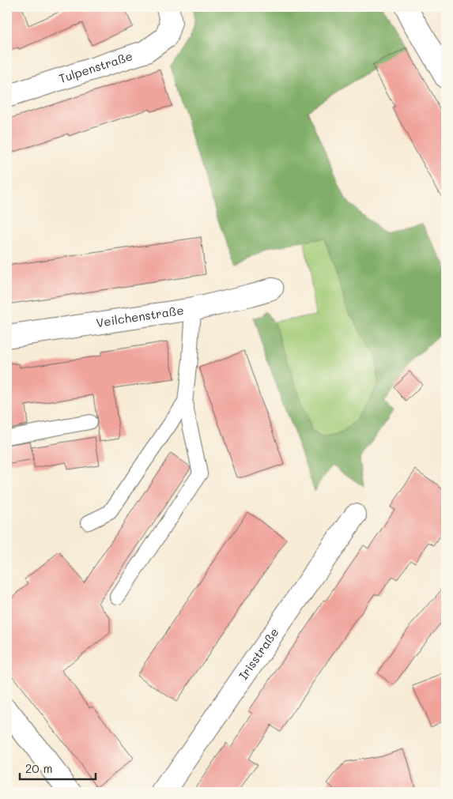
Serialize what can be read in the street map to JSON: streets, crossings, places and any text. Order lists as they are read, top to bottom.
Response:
{
  "streets": {
    "street": ["Tulpenstraße", "Veilchenstraße", "Irisstraße"]
  },
  "scale_bar": "20 m"
}
